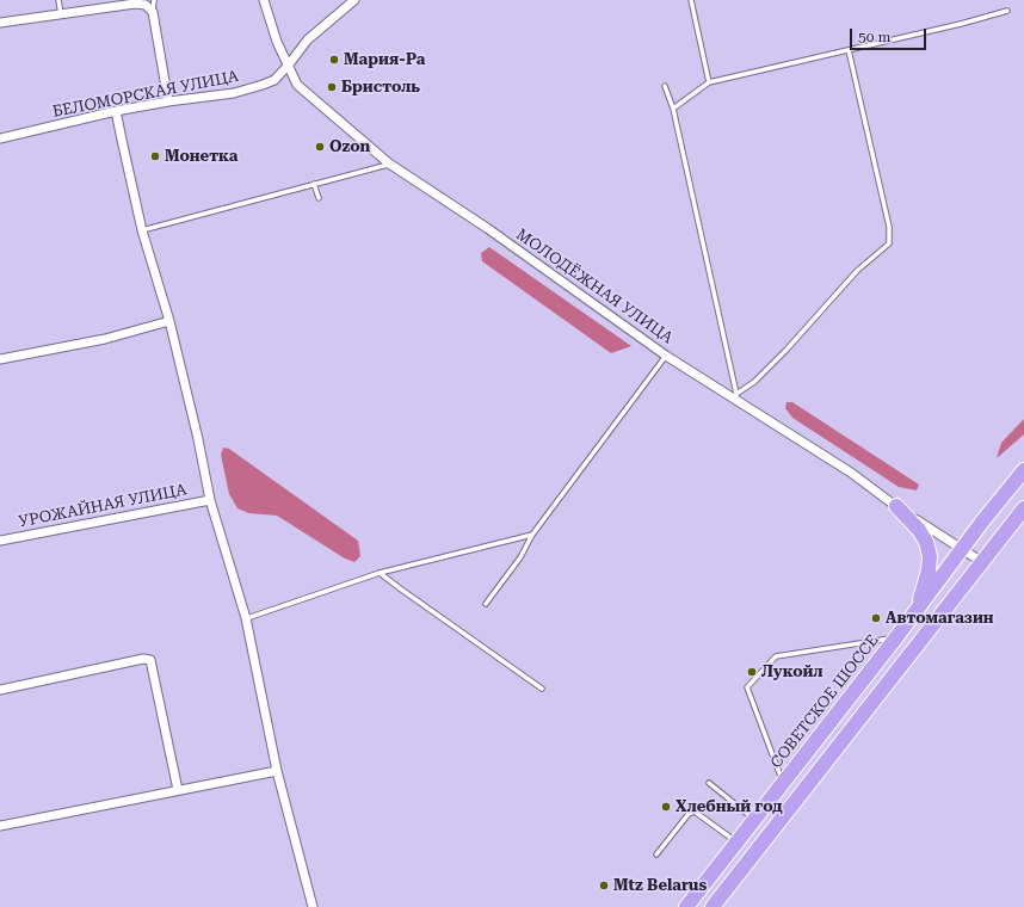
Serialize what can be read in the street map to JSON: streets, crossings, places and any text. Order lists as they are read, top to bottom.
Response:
{
  "streets": {
    "highway": ["СОВЕТСКОЕ ШОССЕ"],
    "street": ["БЕЛОМОРСКАЯ УЛИЦА", "МОЛОДЁЖНАЯ УЛИЦА", "УРОЖАЙНАЯ УЛИЦА"]
  },
  "crossings": [
    ["БЕЛОМОРСКАЯ УЛИЦА", "МОЛОДЁЖНАЯ УЛИЦА"],
    ["МОЛОДЁЖНАЯ УЛИЦА", "СОВЕТСКОЕ ШОССЕ"]
  ],
  "places": [
    "Мария-Ра",
    "Бристоль",
    "Ozon",
    "Монетка",
    "Автомагазин",
    "Лукойл",
    "Хлебный год",
    "Mtz Belarus"
  ],
  "scale_bar": "50 m"
}
